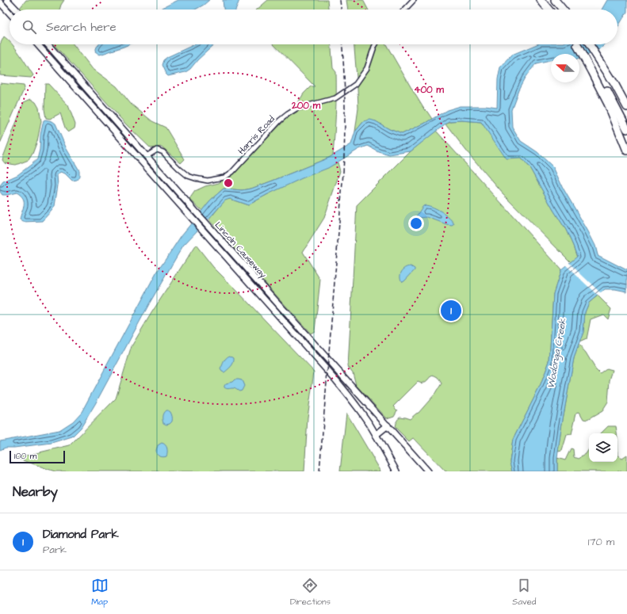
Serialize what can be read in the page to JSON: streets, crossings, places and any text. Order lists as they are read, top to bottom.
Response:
{
  "streets": {
    "main road": ["Lincoln Causeway"],
    "street": ["Harris Road"]
  },
  "crossings": [
    ["Harris Road", "Lincoln Causeway"]
  ],
  "water": ["Wodonga Creek"],
  "scale_bar": "100 m",
  "north": "left",
  "page": {
    "search": "Search here",
    "pins": "1",
    "scale": "100 m",
    "heading": "Nearby",
    "list": [
      {
        "mark": "1",
        "name": "Diamond Park",
        "note": "Park",
        "value": "170 m"
      }
    ],
    "nav": ["Map", "Directions", "Saved"]
  },
  "rings": ["400 m", "200 m"]
}
